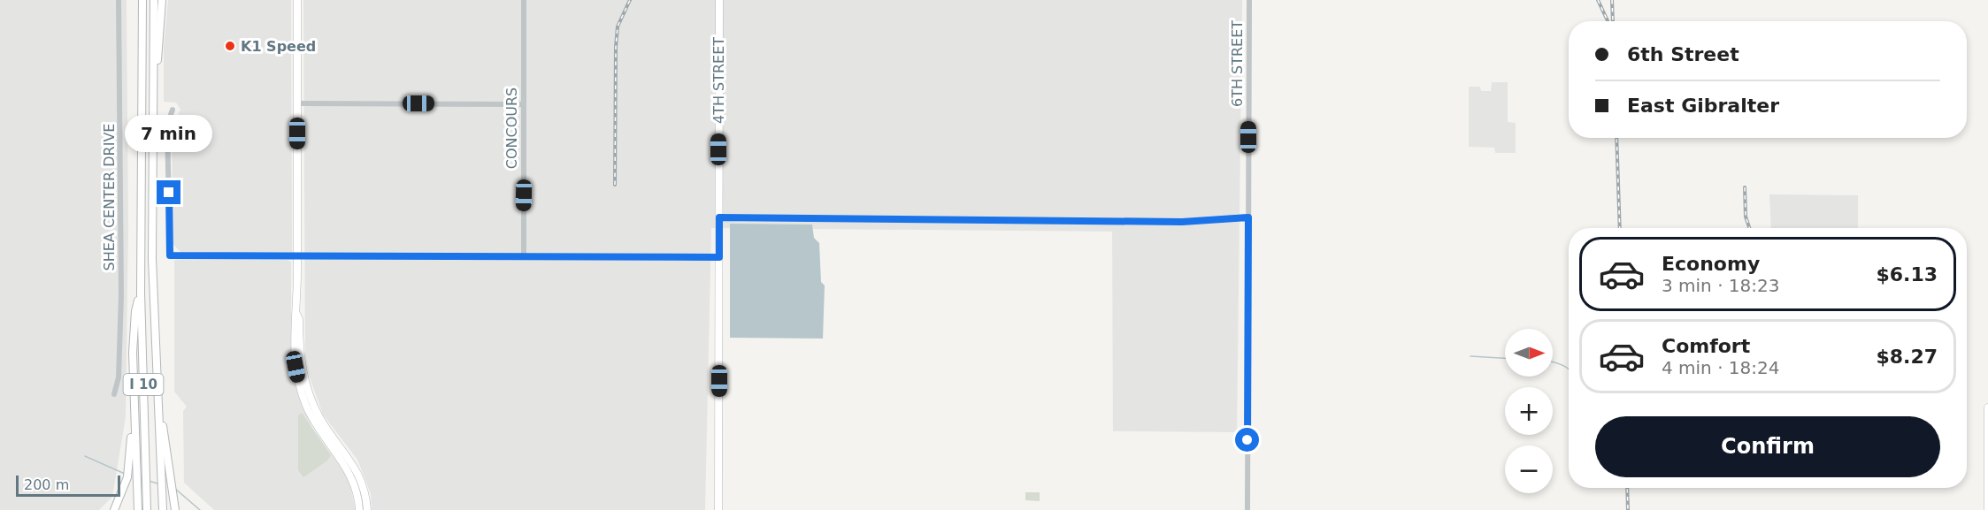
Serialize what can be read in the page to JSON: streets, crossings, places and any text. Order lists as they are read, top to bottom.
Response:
{
  "streets": {
    "highway": ["I 10"],
    "main road": ["4TH STREET"],
    "street": ["6TH STREET", "CONCOURS", "SHEA CENTER DRIVE"]
  },
  "places": ["K1 Speed"],
  "scale_bar": "200 m",
  "north": "right",
  "page": {
    "banner": ["6th Street", "East Gibralter"],
    "bubble": "7 min",
    "list": [
      {
        "name": "Economy",
        "note": "3 min · 18:23",
        "value": "$6.13"
      },
      {
        "name": "Comfort",
        "note": "4 min · 18:24",
        "value": "$8.27"
      }
    ],
    "map_buttons": ["+", "−"],
    "buttons": "Confirm",
    "scale": "200 m"
  }
}
